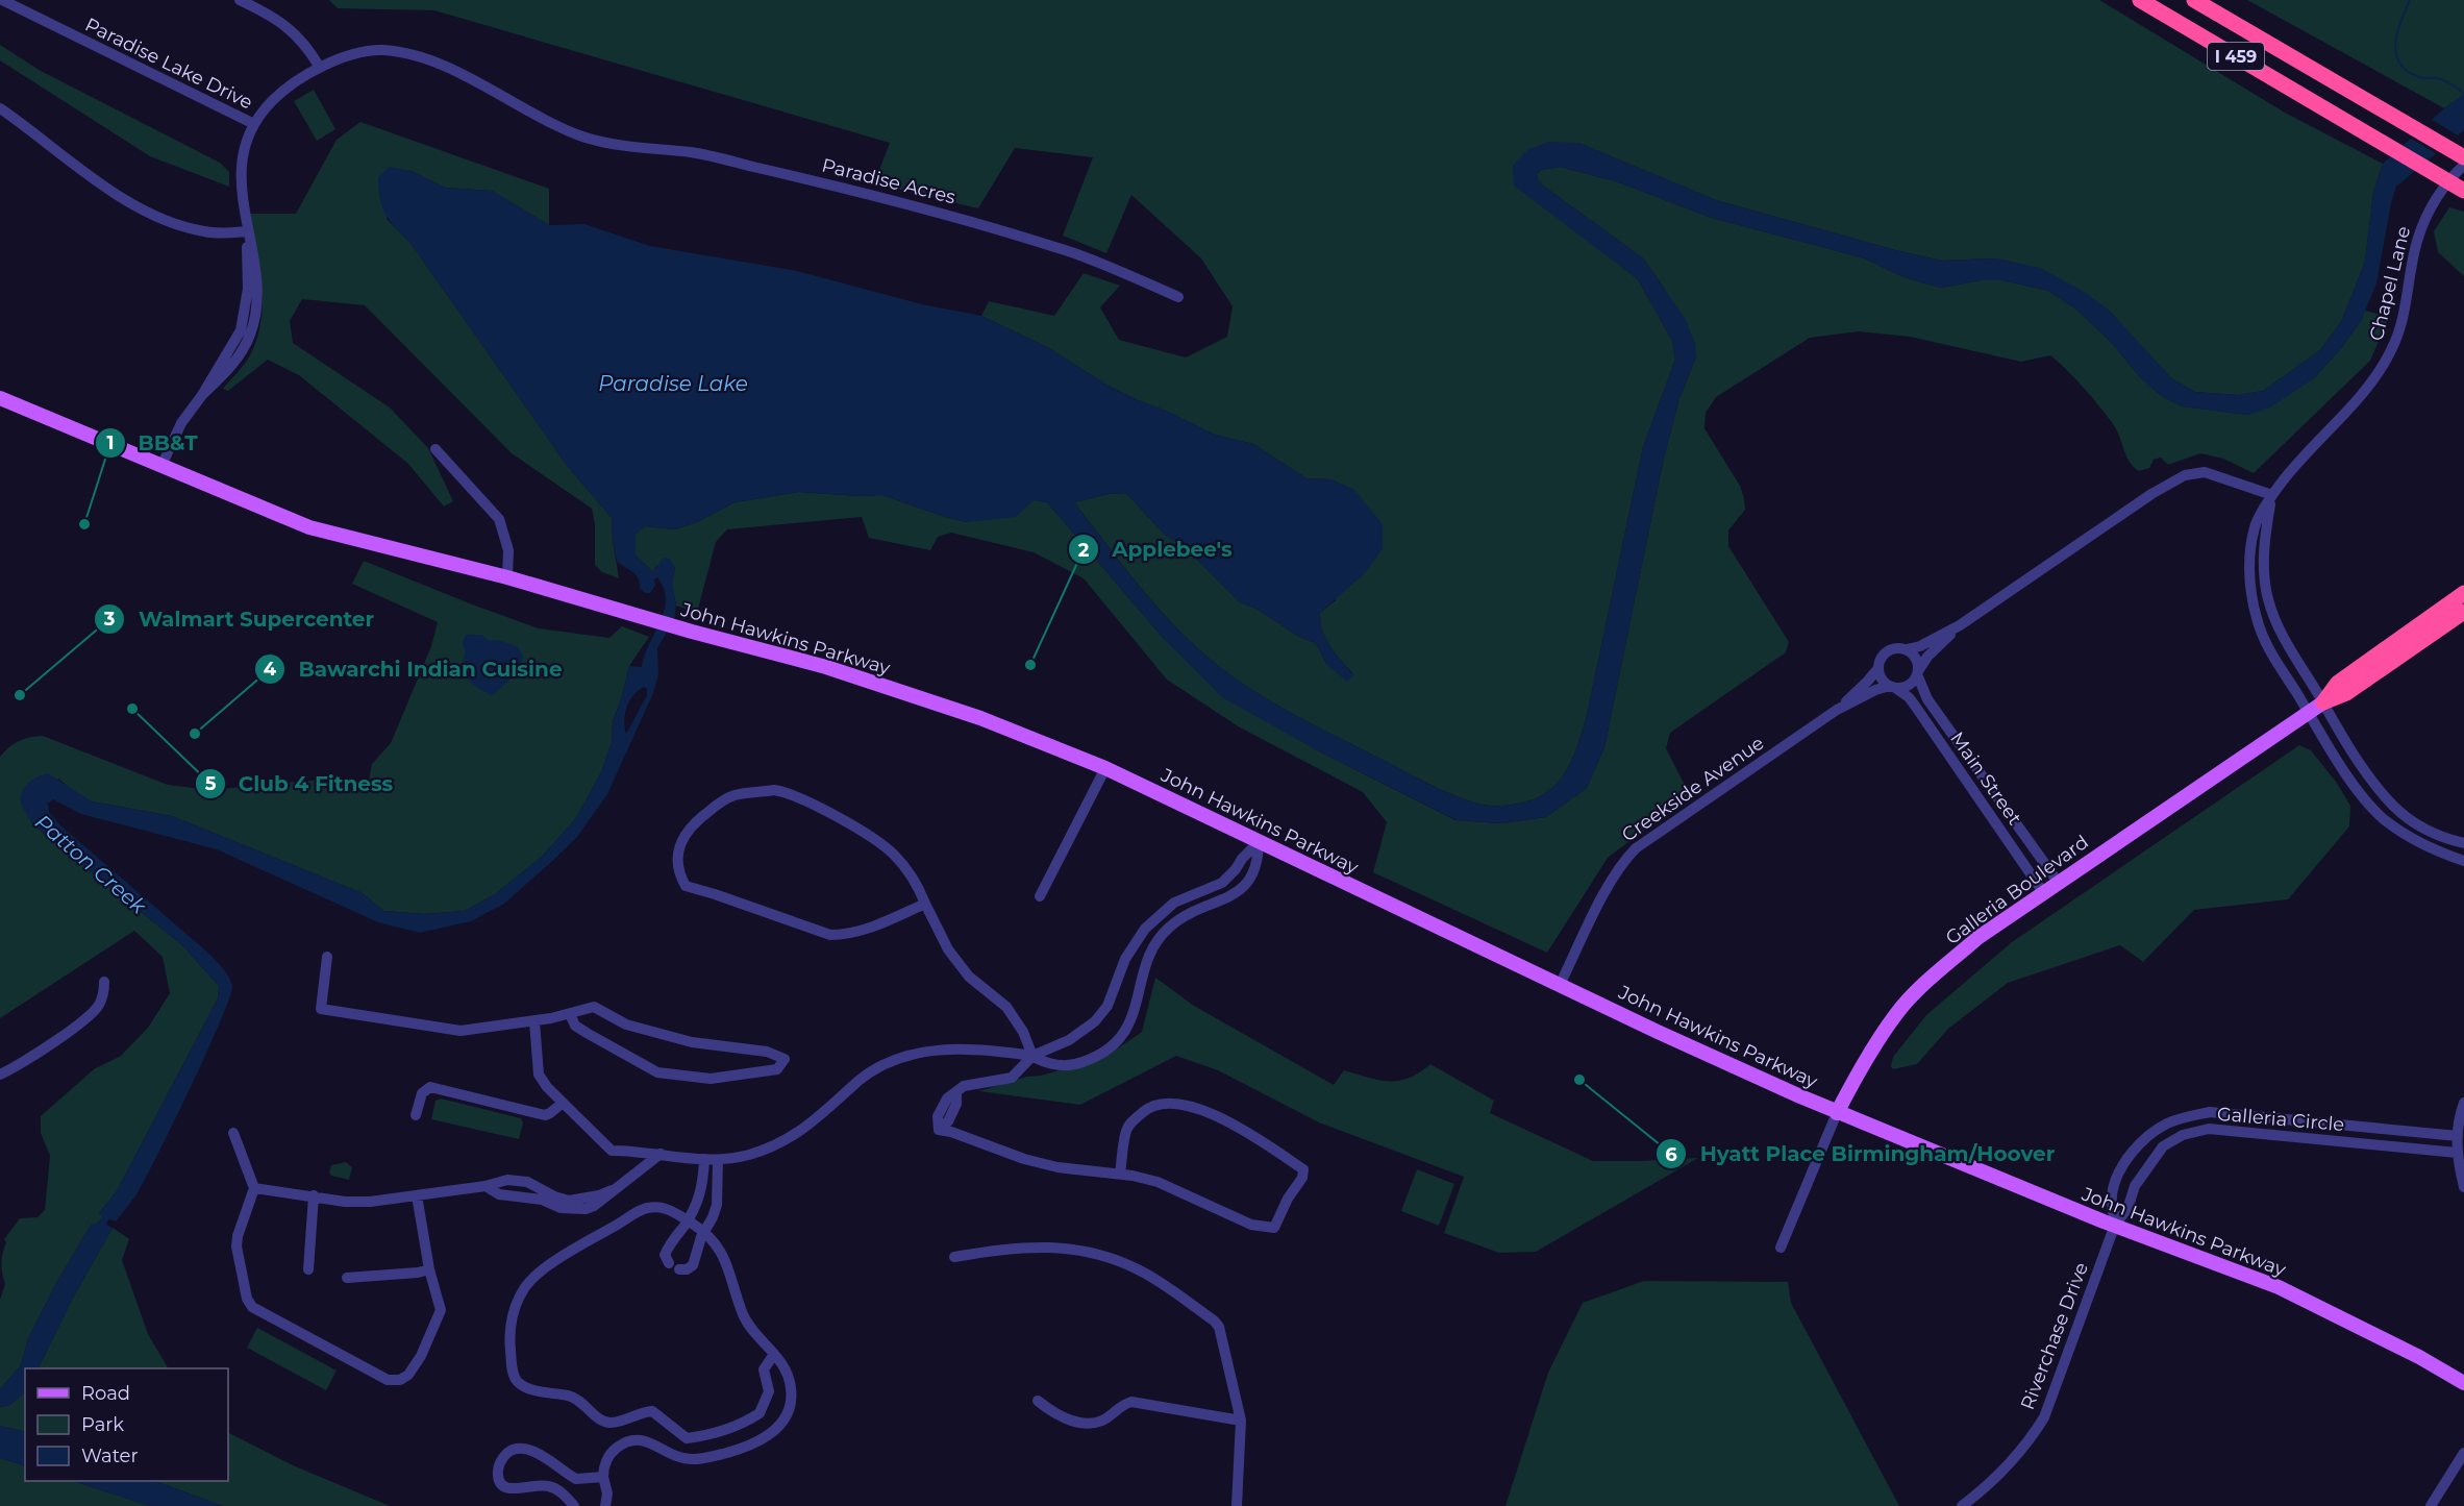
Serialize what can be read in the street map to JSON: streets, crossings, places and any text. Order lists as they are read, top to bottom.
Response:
{
  "streets": {
    "highway": ["I 459"],
    "main road": ["John Hawkins Parkway", "Galleria Boulevard"],
    "street": [
      "Paradise Lake Drive",
      "Paradise Acres",
      "Chapel Lane",
      "Main Street",
      "Creekside Avenue",
      "Galleria Circle",
      "Riverchase Drive"
    ]
  },
  "crossings": [
    ["Paradise Lake Drive", "Paradise Acres"],
    ["Paradise Acres", "John Hawkins Parkway"],
    ["Chapel Lane", "Creekside Avenue"],
    ["Chapel Lane", "Galleria Boulevard"],
    ["John Hawkins Parkway", "Creekside Avenue"],
    ["John Hawkins Parkway", "Galleria Boulevard"],
    ["John Hawkins Parkway", "Galleria Circle"],
    ["John Hawkins Parkway", "Riverchase Drive"],
    ["Main Street", "Creekside Avenue"],
    ["Main Street", "Galleria Boulevard"],
    ["Galleria Circle", "Riverchase Drive"]
  ],
  "water": ["Paradise Lake", "Patton Creek"],
  "places": [
    "BB&T",
    "Applebee's",
    "Walmart Supercenter",
    "Club 4 Fitness",
    "Bawarchi Indian Cuisine",
    "Hyatt Place Birmingham/Hoover"
  ],
  "legend": ["Road", "Park", "Water"]
}
